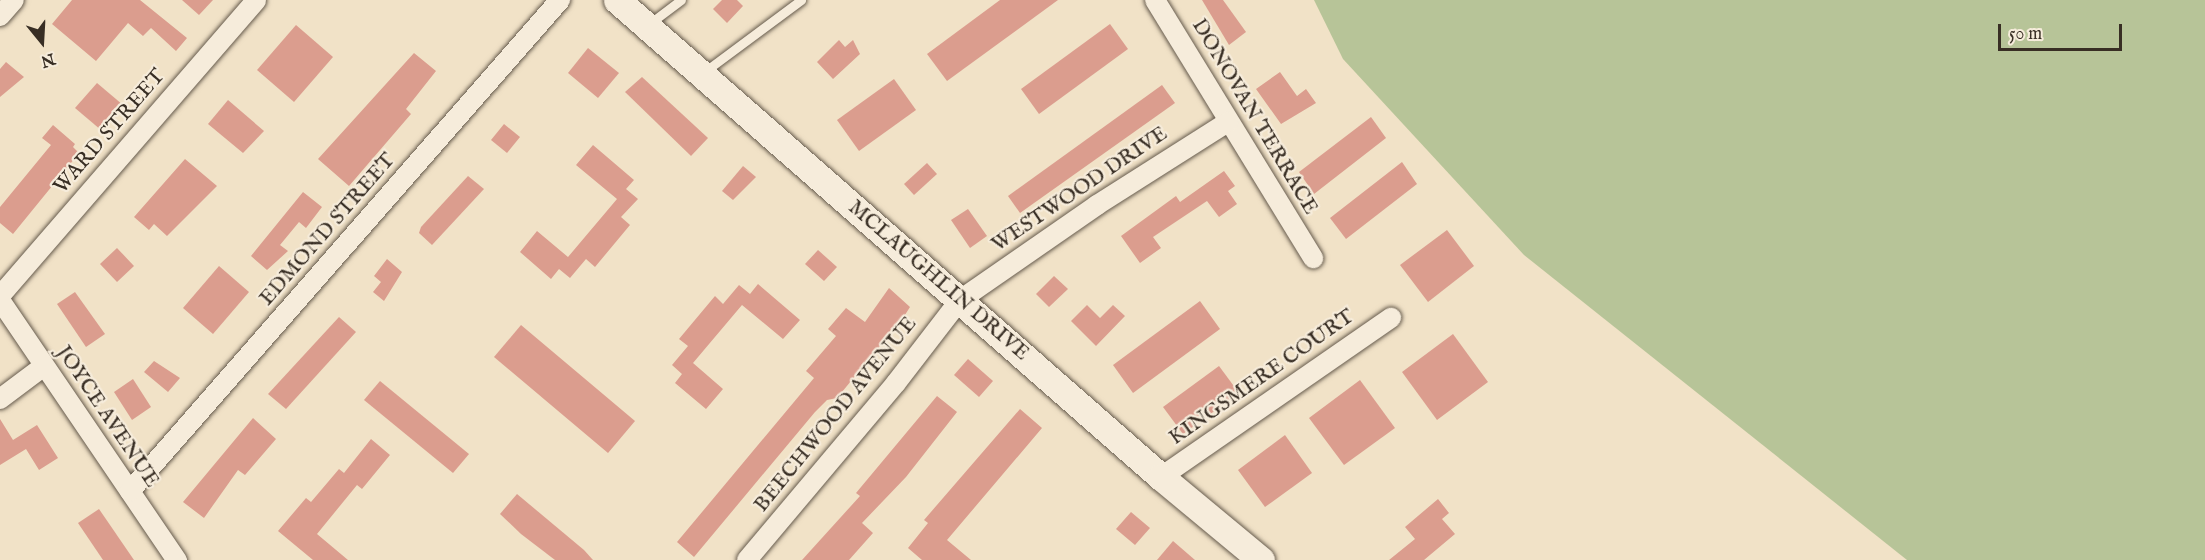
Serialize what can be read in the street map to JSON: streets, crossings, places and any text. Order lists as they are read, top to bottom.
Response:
{
  "streets": {
    "main road": ["MCLAUGHLIN DRIVE"],
    "street": [
      "DONOVAN TERRACE",
      "WARD STREET",
      "WESTWOOD DRIVE",
      "EDMOND STREET",
      "KINGSMERE COURT",
      "BEECHWOOD AVENUE",
      "JOYCE AVENUE"
    ]
  },
  "crossings": [
    ["DONOVAN TERRACE", "WESTWOOD DRIVE"],
    ["WARD STREET", "JOYCE AVENUE"],
    ["WESTWOOD DRIVE", "MCLAUGHLIN DRIVE"],
    ["WESTWOOD DRIVE", "BEECHWOOD AVENUE"],
    ["EDMOND STREET", "JOYCE AVENUE"],
    ["MCLAUGHLIN DRIVE", "KINGSMERE COURT"],
    ["MCLAUGHLIN DRIVE", "BEECHWOOD AVENUE"]
  ],
  "scale_bar": "50 m",
  "north": "bottom"
}
